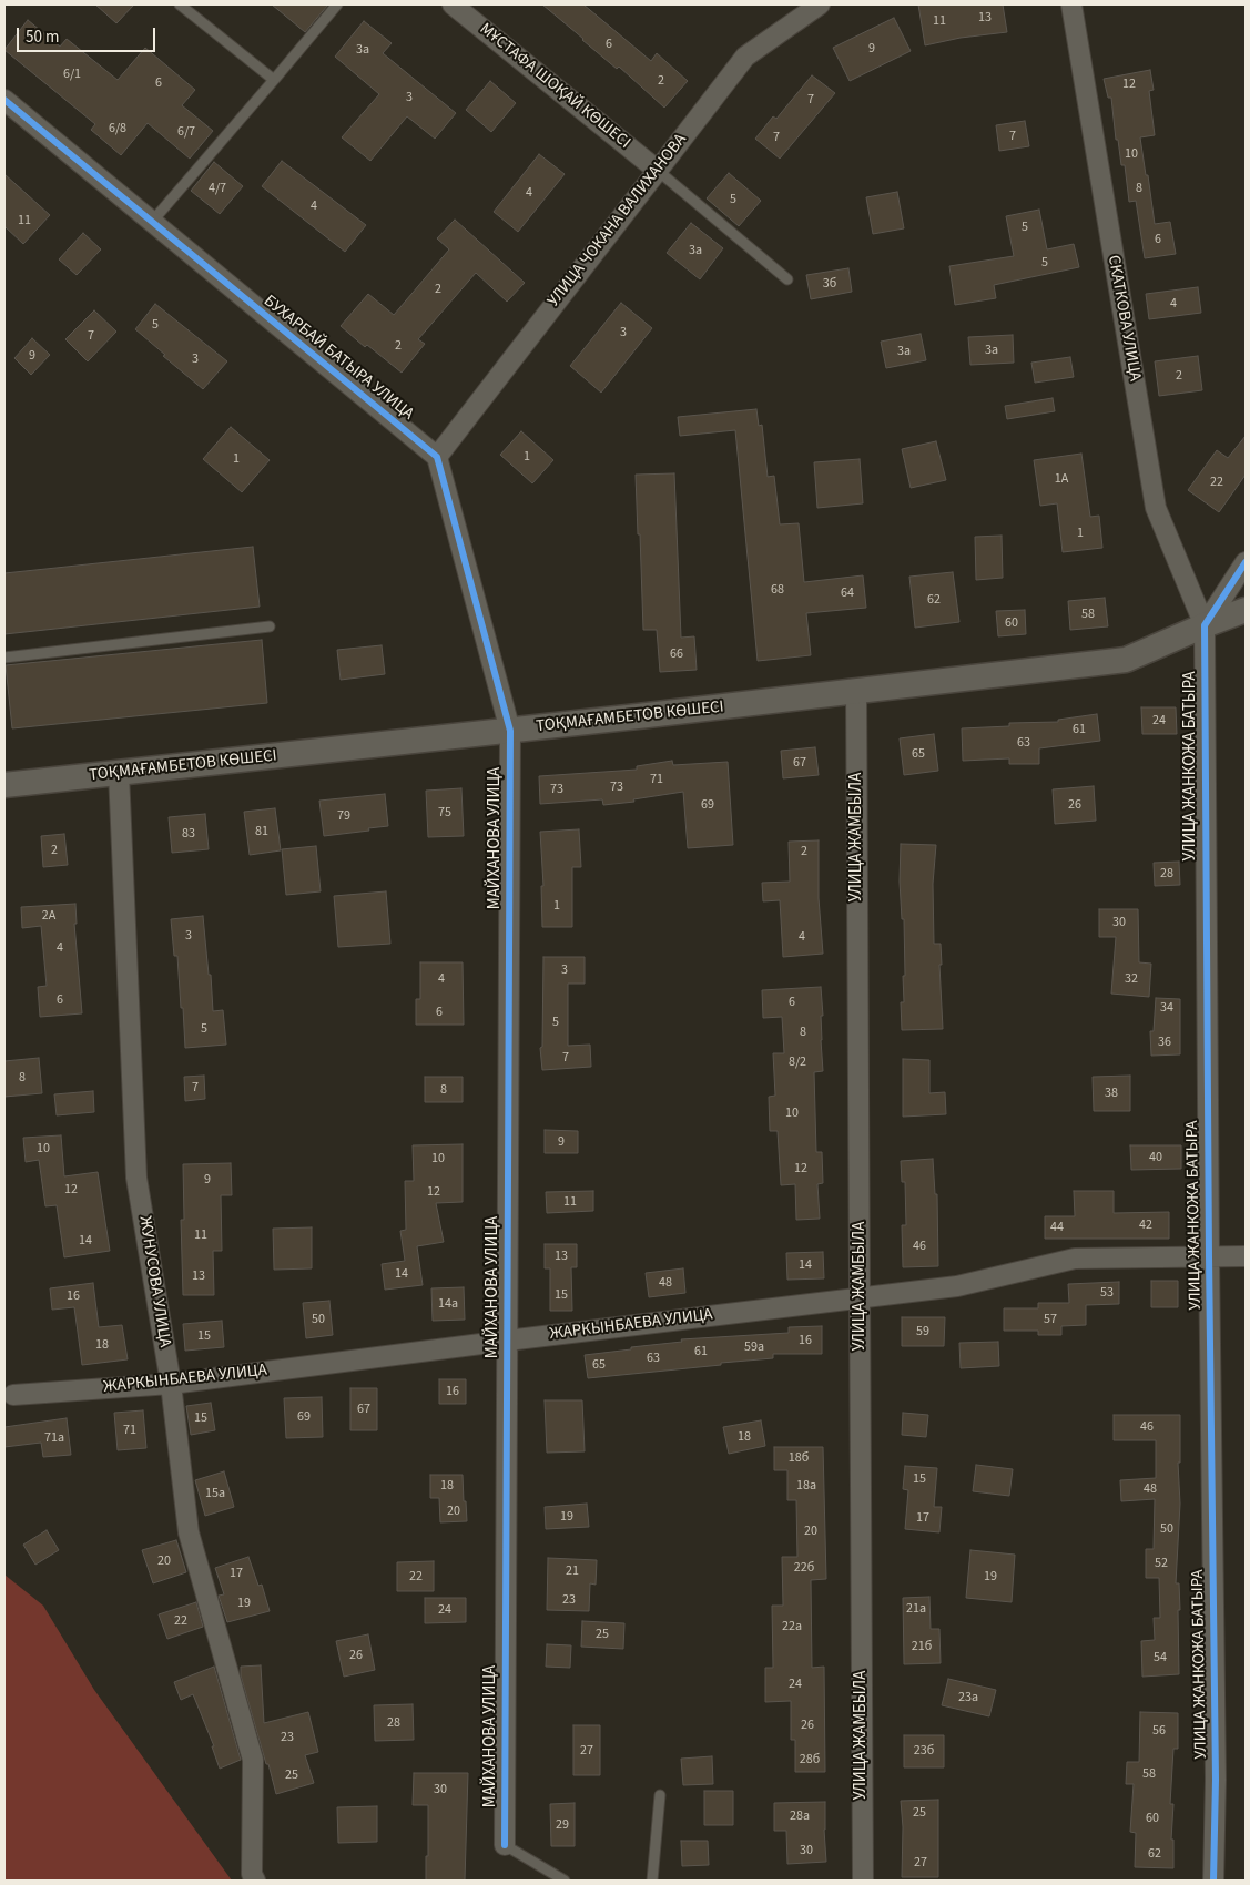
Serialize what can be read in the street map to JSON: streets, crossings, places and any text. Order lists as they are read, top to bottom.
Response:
{
  "streets": {
    "street": [
      "МҰСТАФА ШОҚАЙ КӨШЕСІ",
      "УЛИЦА ЧОКАНА ВАЛИХАНОВА",
      "СКАТКОВА УЛИЦА",
      "БУХАРБАЙ БАТЫРА УЛИЦА",
      "ТОҚМАҒАМБЕТОВ КӨШЕСІ",
      "УЛИЦА ЖАНКОЖА БАТЫРА",
      "УЛИЦА ЖАМБЫЛА",
      "МАЙХАНОВА УЛИЦА",
      "ЖУНУСОВА УЛИЦА",
      "ЖАРКЫНБАЕВА УЛИЦА"
    ]
  },
  "crossings": [
    ["МҰСТАФА ШОҚАЙ КӨШЕСІ", "УЛИЦА ЧОКАНА ВАЛИХАНОВА"],
    ["УЛИЦА ЧОКАНА ВАЛИХАНОВА", "БУХАРБАЙ БАТЫРА УЛИЦА"],
    ["СКАТКОВА УЛИЦА", "ТОҚМАҒАМБЕТОВ КӨШЕСІ"],
    ["СКАТКОВА УЛИЦА", "УЛИЦА ЖАНКОЖА БАТЫРА"],
    ["ТОҚМАҒАМБЕТОВ КӨШЕСІ", "УЛИЦА ЖАНКОЖА БАТЫРА"],
    ["ТОҚМАҒАМБЕТОВ КӨШЕСІ", "УЛИЦА ЖАМБЫЛА"],
    ["ТОҚМАҒАМБЕТОВ КӨШЕСІ", "МАЙХАНОВА УЛИЦА"],
    ["ТОҚМАҒАМБЕТОВ КӨШЕСІ", "ЖУНУСОВА УЛИЦА"],
    ["УЛИЦА ЖАНКОЖА БАТЫРА", "ЖАРКЫНБАЕВА УЛИЦА"],
    ["УЛИЦА ЖАМБЫЛА", "ЖАРКЫНБАЕВА УЛИЦА"],
    ["МАЙХАНОВА УЛИЦА", "ЖАРКЫНБАЕВА УЛИЦА"],
    ["ЖУНУСОВА УЛИЦА", "ЖАРКЫНБАЕВА УЛИЦА"]
  ],
  "house_numbers": [
    "13",
    "11",
    "6",
    "9",
    "3а",
    "6/1",
    "2",
    "6",
    "12",
    "3",
    "7",
    "6/8",
    "6/7",
    "7",
    "7",
    "10",
    "4/7",
    "8",
    "4",
    "5",
    "4",
    "11",
    "5",
    "6",
    "3а",
    "5",
    "3б",
    "2",
    "4",
    "5",
    "3",
    "7",
    "2",
    "3а",
    "3а",
    "9",
    "3",
    "2",
    "1",
    "1",
    "1А",
    "22",
    "1",
    "68",
    "64",
    "62",
    "58",
    "60",
    "66",
    "24",
    "61",
    "63",
    "65",
    "67",
    "71",
    "73",
    "73",
    "69",
    "26",
    "75",
    "79",
    "81",
    "83",
    "2",
    "2",
    "28",
    "1",
    "2А",
    "30",
    "3",
    "4",
    "4",
    "3",
    "4",
    "32",
    "6",
    "6",
    "34",
    "6",
    "5",
    "5",
    "8",
    "36",
    "7",
    "8/2",
    "8",
    "7",
    "8",
    "38",
    "10",
    "9",
    "10",
    "40",
    "10",
    "12",
    "9",
    "12",
    "12",
    "11",
    "42",
    "44",
    "11",
    "14",
    "46",
    "13",
    "14",
    "14",
    "13",
    "48",
    "53",
    "15",
    "16",
    "14а",
    "50",
    "57",
    "59",
    "15",
    "16",
    "18",
    "59а",
    "61",
    "63",
    "65",
    "16",
    "67",
    "69",
    "15",
    "46",
    "71",
    "18",
    "71а",
    "18б",
    "15",
    "18",
    "18а",
    "48",
    "15а",
    "20",
    "19",
    "17",
    "50",
    "20",
    "20",
    "52",
    "22б",
    "21",
    "17",
    "22",
    "19",
    "23",
    "19",
    "21а",
    "24",
    "22",
    "22а",
    "25",
    "21б",
    "26",
    "54",
    "24",
    "23а",
    "28",
    "26",
    "56",
    "23",
    "27",
    "23б",
    "28б",
    "58",
    "25",
    "30",
    "25",
    "28а",
    "60",
    "29",
    "30",
    "62",
    "27"
  ],
  "scale_bar": "50 m"
}
